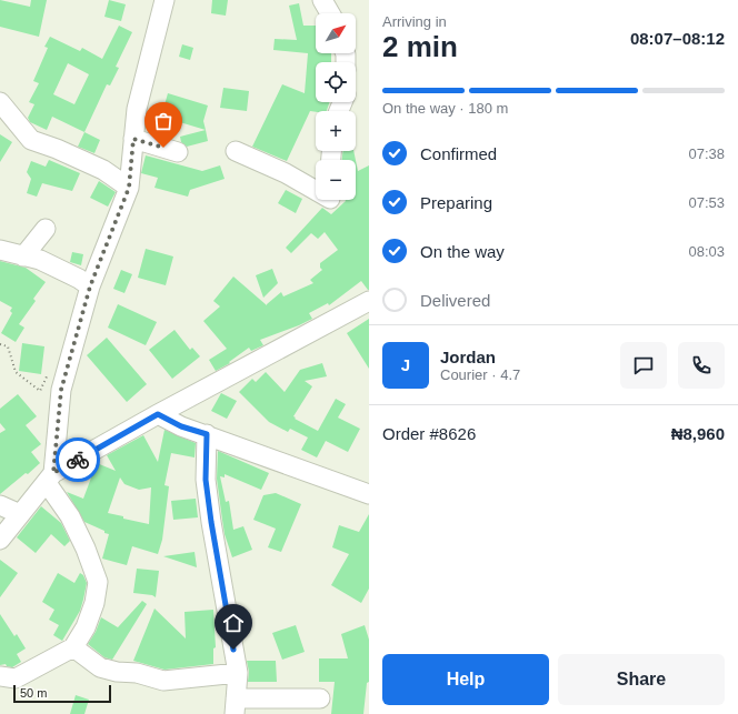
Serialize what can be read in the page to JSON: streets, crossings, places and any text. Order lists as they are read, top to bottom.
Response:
{
  "scale_bar": "50 m",
  "north": "top right",
  "page": {
    "heading": ["2 min", "Arriving in", "08:07–08:12"],
    "panel": [
      "Jordan",
      "Courier · 4.7",
      "Order #8626",
      "₦8,960"
    ],
    "map_buttons": ["+", "−"],
    "bar": "On the way · 180 m",
    "list": [
      ["Confirmed", "07:38"],
      ["Preparing", "07:53"],
      ["On the way", "08:03"],
      "Delivered"
    ],
    "round": "J",
    "buttons": ["Help", "Share"],
    "scale": "50 m"
  }
}
